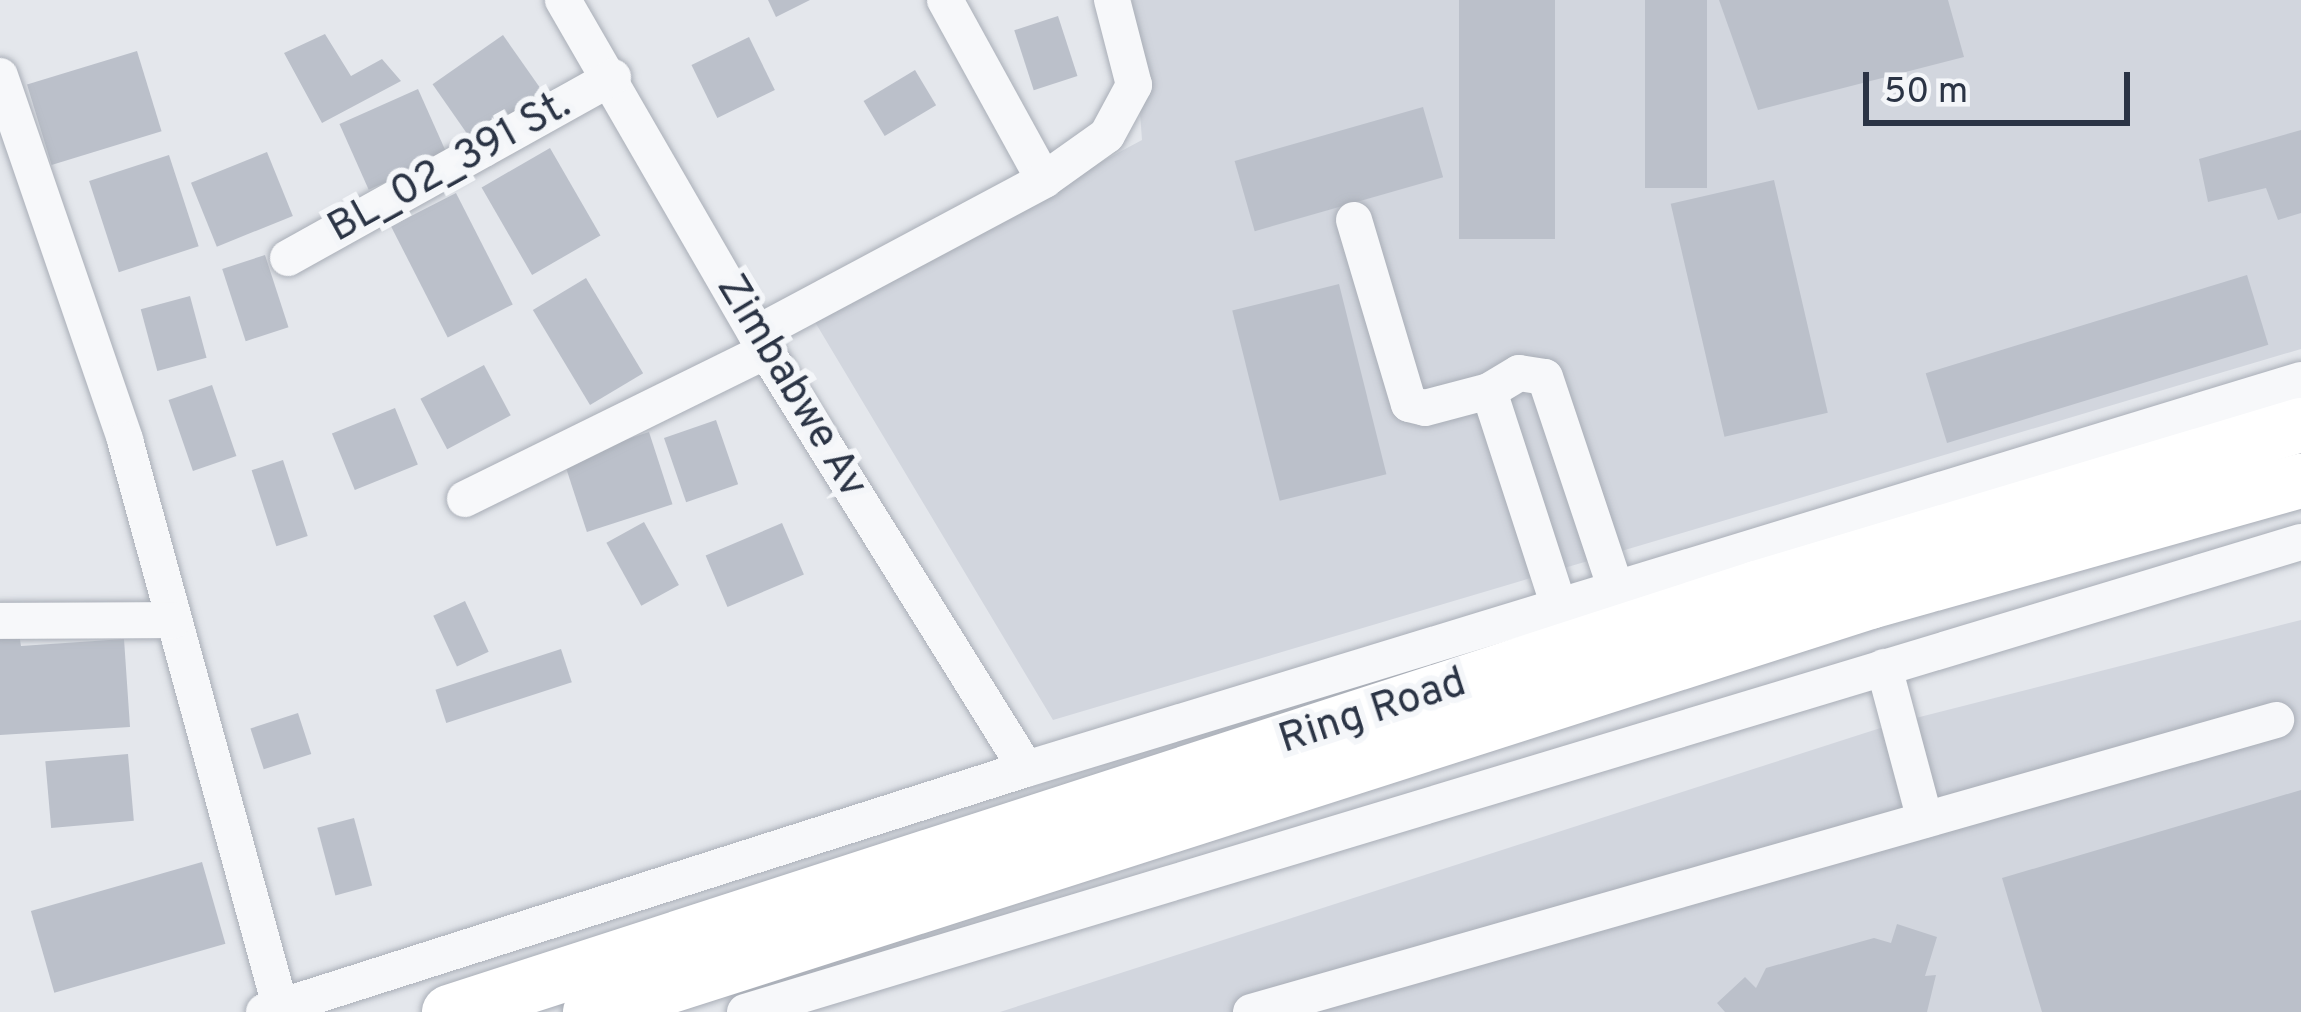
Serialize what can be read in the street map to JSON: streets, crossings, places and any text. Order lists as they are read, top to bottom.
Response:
{
  "streets": {
    "highway": ["Ring Road"],
    "street": ["BL_02_391 St.", "Zimbabwe Av"]
  },
  "crossings": [
    ["BL_02_391 St.", "Zimbabwe Av"]
  ],
  "scale_bar": "50 m"
}
